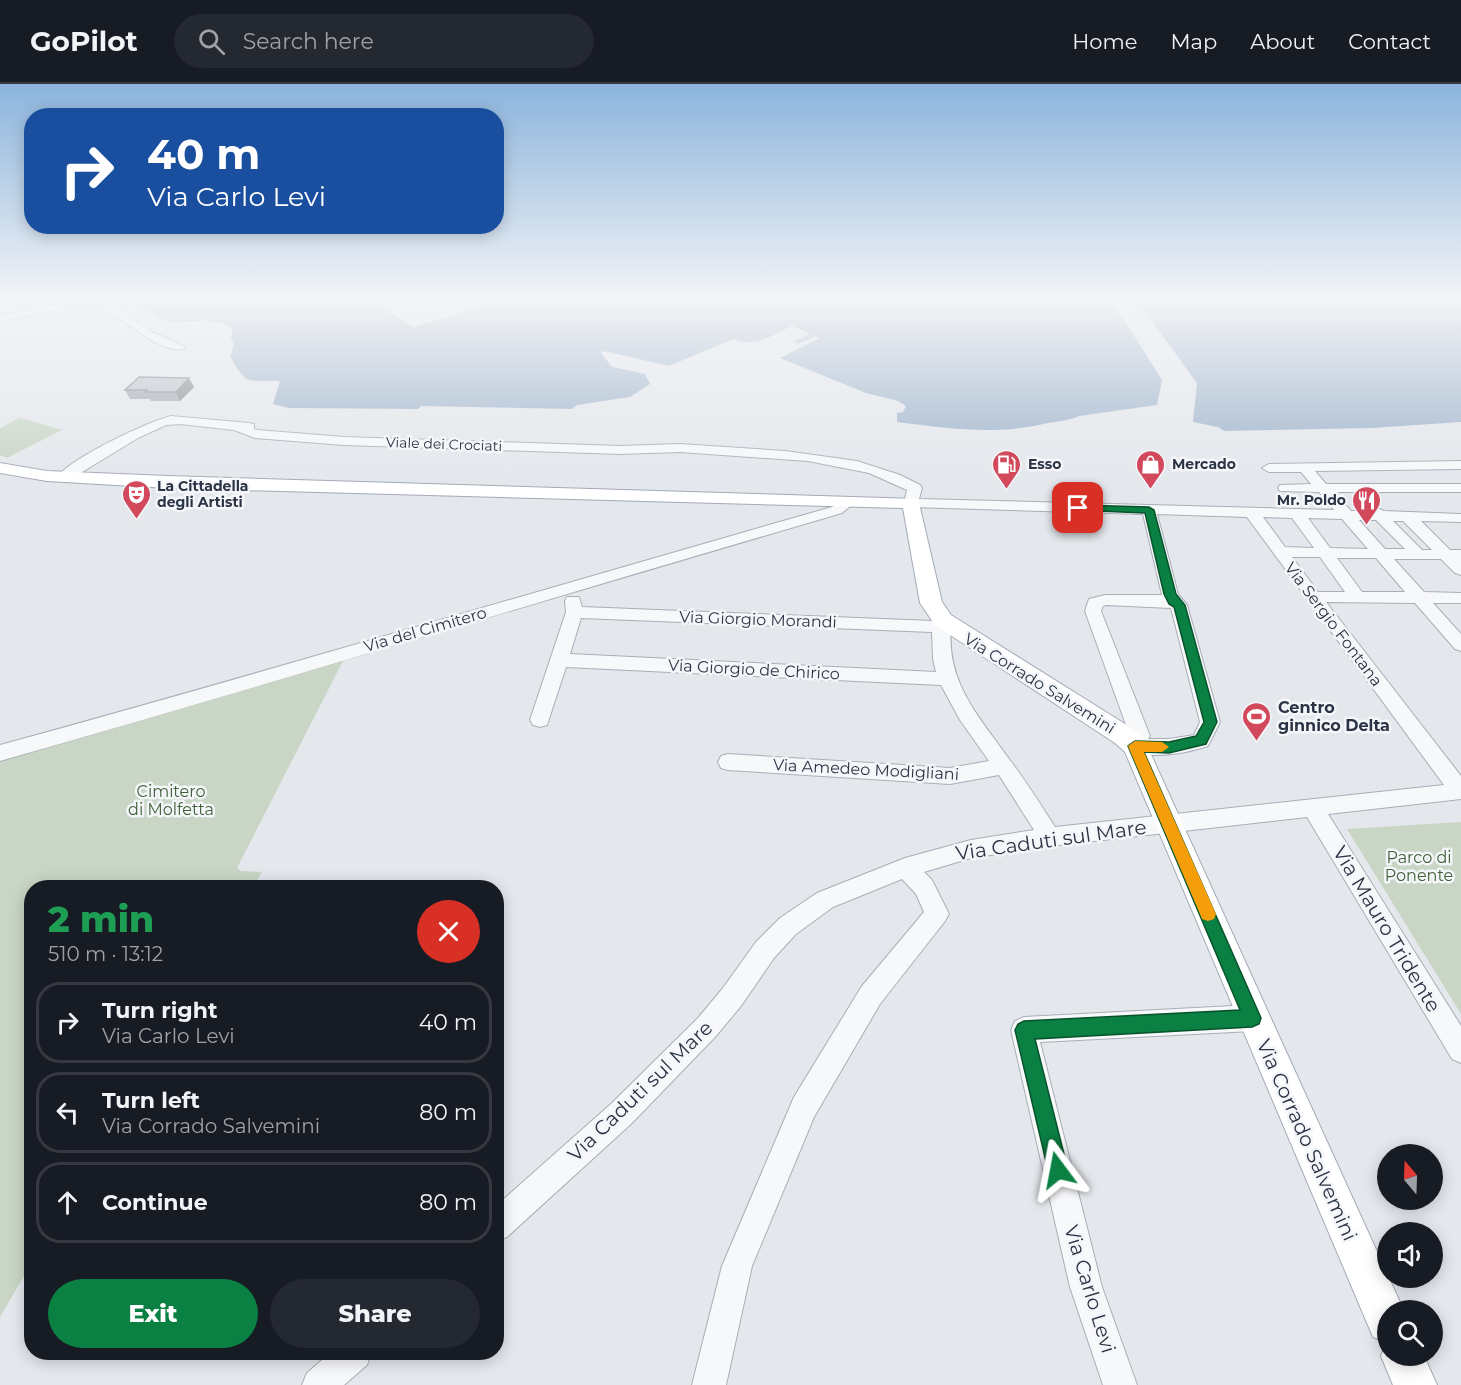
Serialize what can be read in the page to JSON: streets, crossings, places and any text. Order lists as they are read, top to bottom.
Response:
{
  "streets": {
    "main road": ["Via Corrado Salvemini"],
    "street": [
      "Viale dei Crociati",
      "Via Giorgio Morandi",
      "Via Sergio Fontana",
      "Via del Cimitero",
      "Via Giorgio de Chirico",
      "Via Amedeo Modigliani",
      "Via Caduti sul Mare",
      "Via Mauro Tridente",
      "Via Carlo Levi"
    ]
  },
  "crossings": [
    ["Via Giorgio Morandi", "Via Corrado Salvemini"],
    ["Via Sergio Fontana", "Via Caduti sul Mare"],
    ["Via Corrado Salvemini", "Via Caduti sul Mare"],
    ["Via Corrado Salvemini", "Via Carlo Levi"],
    ["Via Caduti sul Mare", "Via Mauro Tridente"]
  ],
  "parks": ["Cimitero di Molfetta", "Parco di Ponente"],
  "places": {
    "fuel station": ["Esso"],
    "shop": ["Mercado"],
    "theatre": ["La Cittadella degli Artisti"],
    "restaurant": ["Mr. Poldo"],
    "sports": ["Centro ginnico Delta"]
  },
  "north": "top",
  "page": {
    "header": "GoPilot",
    "search": "Search here",
    "nav": [
      "Home",
      "Map",
      "About",
      "Contact"
    ],
    "turn": ["40 m", "Via Carlo Levi"],
    "heading": ["2 min", "510 m · 13:12"],
    "list": [
      {
        "name": "Turn right",
        "note": "Via Carlo Levi",
        "value": "40 m"
      },
      {
        "name": "Turn left",
        "note": "Via Corrado Salvemini",
        "value": "80 m"
      },
      {
        "name": "Continue",
        "value": "80 m"
      }
    ],
    "buttons": ["Exit", "Share"]
  }
}
